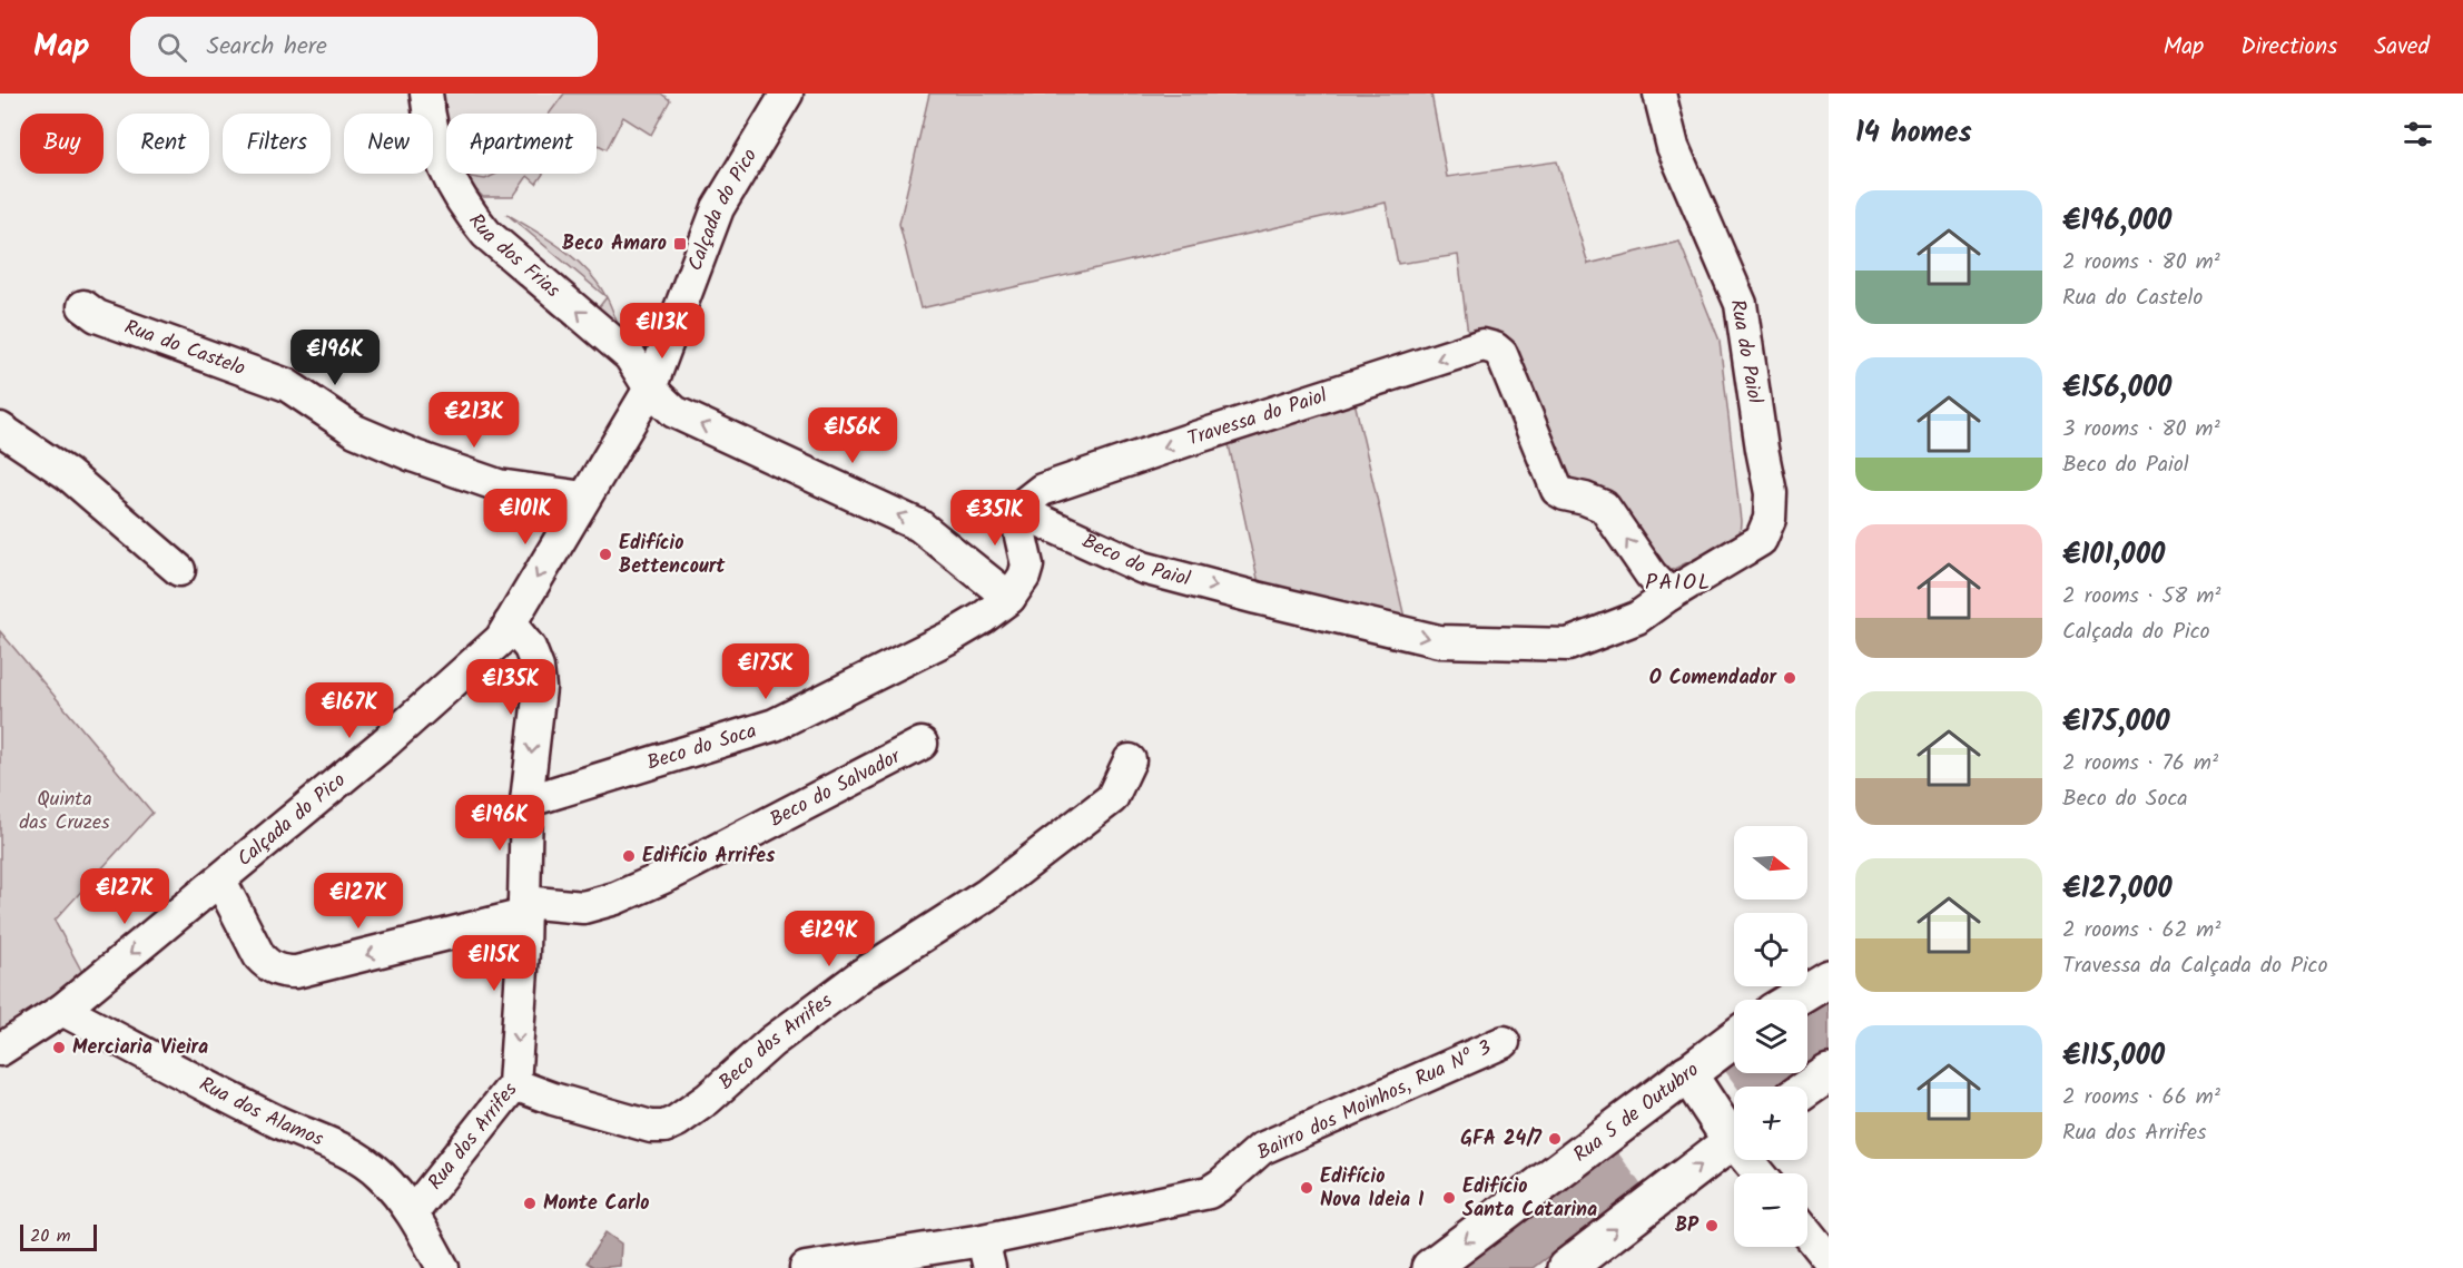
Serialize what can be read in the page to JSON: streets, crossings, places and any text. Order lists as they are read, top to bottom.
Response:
{
  "streets": {
    "main road": ["Rua 5 de Outubro"],
    "street": [
      "Calçada do Pico",
      "Rua dos Frias",
      "Rua do Castelo",
      "Rua do Paiol",
      "Travessa do Paiol",
      "Beco do Paiol",
      "Beco do Soca",
      "Beco do Salvador",
      "Beco dos Arrifes",
      "Bairro dos Moinhos, Rua Nº 3",
      "Rua dos Alamos",
      "Rua dos Arrifes"
    ]
  },
  "crossings": [
    ["Calçada do Pico", "Rua dos Frias"],
    ["Calçada do Pico", "Rua do Castelo"],
    ["Calçada do Pico", "Beco do Salvador"],
    ["Calçada do Pico", "Rua dos Alamos"],
    ["Calçada do Pico", "Rua dos Arrifes"],
    ["Rua do Paiol", "Beco do Paiol"],
    ["Travessa do Paiol", "Beco do Paiol"],
    ["Beco do Soca", "Rua dos Arrifes"],
    ["Beco do Salvador", "Rua dos Arrifes"],
    ["Beco dos Arrifes", "Rua dos Arrifes"],
    ["Rua dos Alamos", "Rua dos Arrifes"]
  ],
  "one_way": [
    "Rua dos Frias",
    "Beco do Paiol",
    "Beco do Salvador",
    "Rua dos Arrifes"
  ],
  "districts": ["PAIOL"],
  "parks": ["Quinta das Cruzes"],
  "places": {
    "transit": ["Beco Amaro"],
    "other": [
      "Edifício Bettencourt",
      "O Comendador",
      "Edifício Arrifes",
      "Merciaria Vieira",
      "GFA 24/7",
      "Edifício Nova Ideia I",
      "Edifício Santa Catarina",
      "Monte Carlo",
      "BP"
    ]
  },
  "scale_bar": "20 m",
  "north": "right",
  "page": {
    "header": "Map",
    "search": "Search here",
    "nav": ["Map", "Directions", "Saved"],
    "heading": "14 homes",
    "chip": [
      "Buy",
      "Rent",
      "Filters",
      "New",
      "Apartment"
    ],
    "list": [
      {
        "name": "€196,000",
        "note": "2 rooms · 80 m² · Rua do Castelo"
      },
      {
        "name": "€156,000",
        "note": "3 rooms · 80 m² · Beco do Paiol"
      },
      {
        "name": "€101,000",
        "note": "2 rooms · 58 m² · Calçada do Pico"
      },
      {
        "name": "€175,000",
        "note": "2 rooms · 76 m² · Beco do Soca"
      },
      {
        "name": "€127,000",
        "note": "2 rooms · 62 m² · Travessa da Calçada do Pico"
      },
      {
        "name": "€115,000",
        "note": "2 rooms · 66 m² · Rua dos Arrifes"
      }
    ],
    "price": [
      "€113K",
      "€196K",
      "€213K",
      "€156K",
      "€101K",
      "€351K",
      "€175K",
      "€135K",
      "€167K",
      "€196K",
      "€127K",
      "€127K",
      "€129K",
      "€115K"
    ],
    "map_buttons": ["+", "−"],
    "scale": "20 m"
  }
}
